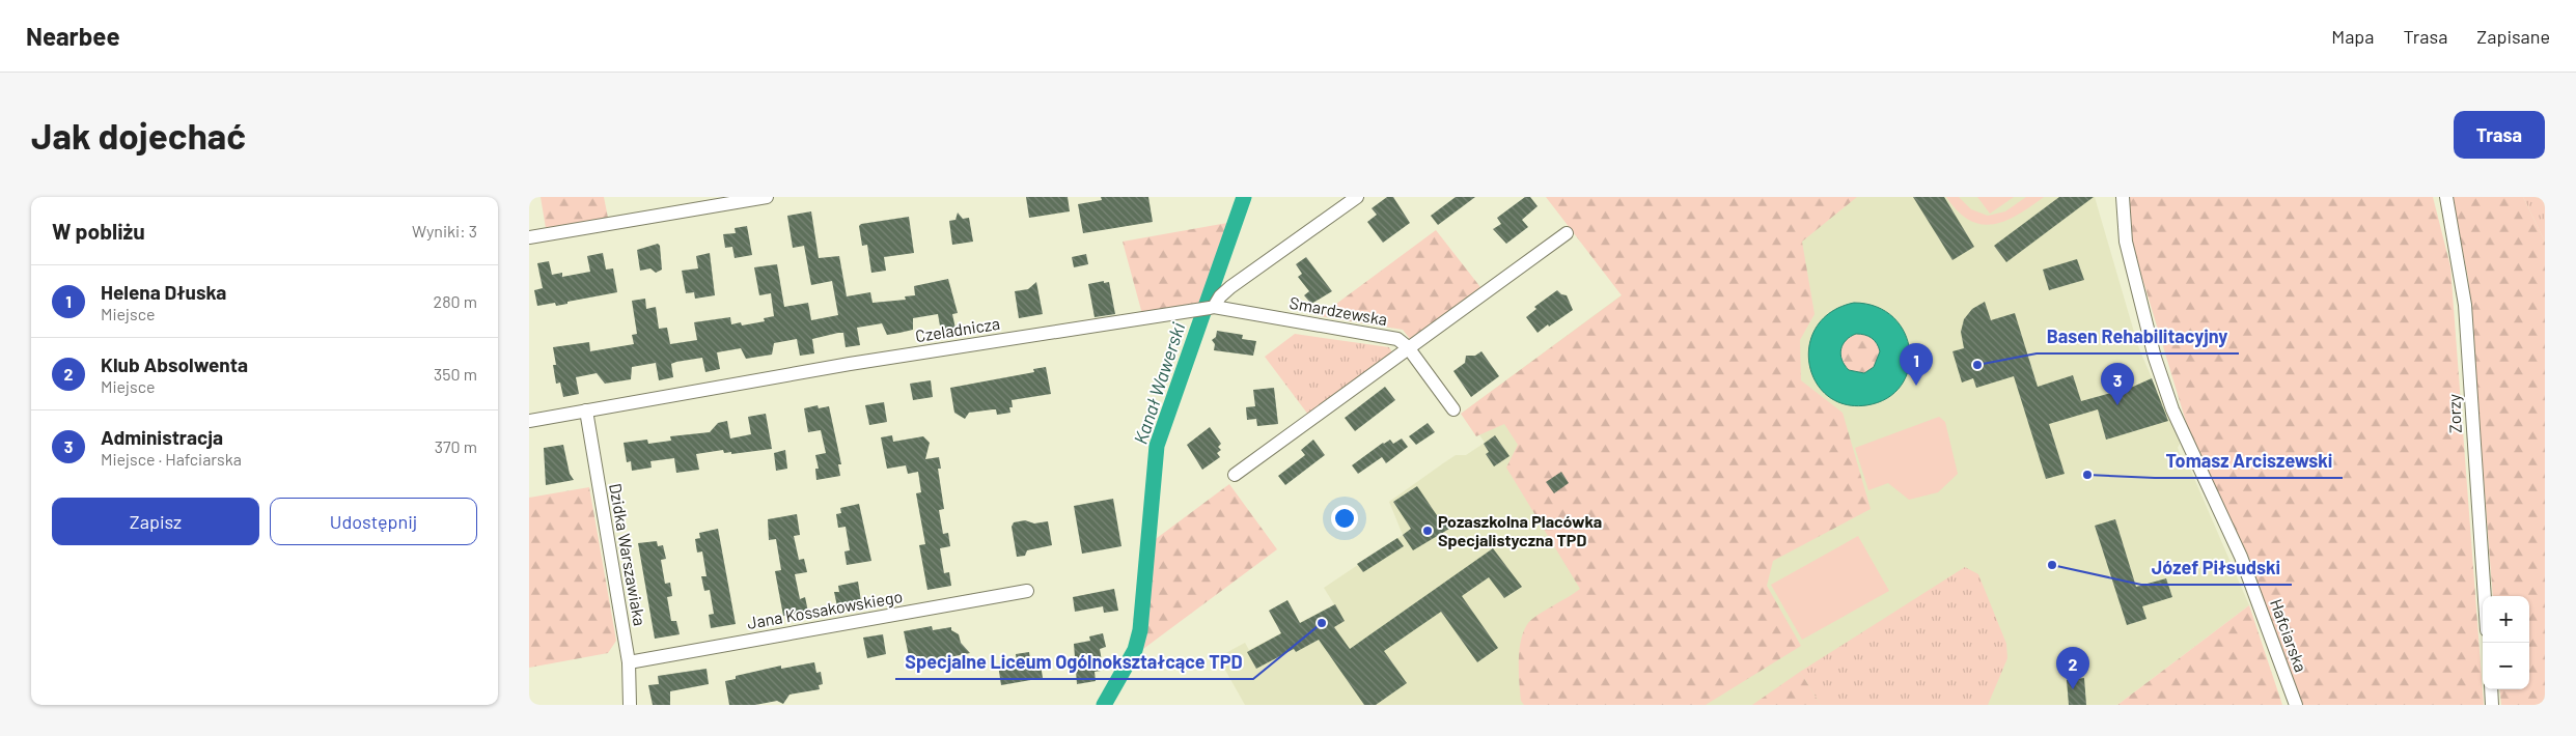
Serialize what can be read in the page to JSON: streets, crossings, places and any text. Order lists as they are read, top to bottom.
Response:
{
  "streets": {
    "street": [
      "Smardzewska",
      "Czeladnicza",
      "Zorzy",
      "Dzidka Warszawiaka",
      "Jana Kossakowskiego",
      "Hafciarska"
    ]
  },
  "crossings": [
    ["Smardzewska", "Czeladnicza"],
    ["Czeladnicza", "Dzidka Warszawiaka"],
    ["Dzidka Warszawiaka", "Jana Kossakowskiego"]
  ],
  "water": ["Kanał Wawerski"],
  "places": [
    "Basen Rehabilitacyjny",
    "Tomasz Arciszewski",
    "Pozaszkolna Placówka Specjalistyczna TPD",
    "Józef Piłsudski",
    "Specjalne Liceum Ogólnokształcące TPD"
  ],
  "page": {
    "header": "Nearbee",
    "nav": ["Mapa", "Trasa", "Zapisane"],
    "buttons": [
      "Trasa",
      ["Zapisz", "Udostępnij"]
    ],
    "title": "Jak dojechać",
    "heading": ["W pobliżu", "Wyniki: 3"],
    "list": [
      {
        "mark": "1",
        "name": "Helena Dłuska",
        "note": "Miejsce",
        "value": "280 m"
      },
      {
        "mark": "2",
        "name": "Klub Absolwenta",
        "note": "Miejsce",
        "value": "350 m"
      },
      {
        "mark": "3",
        "name": "Administracja",
        "note": "Miejsce · Hafciarska",
        "value": "370 m"
      }
    ],
    "pins": ["1", "3", "2"],
    "map_buttons": ["+", "−"]
  }
}
